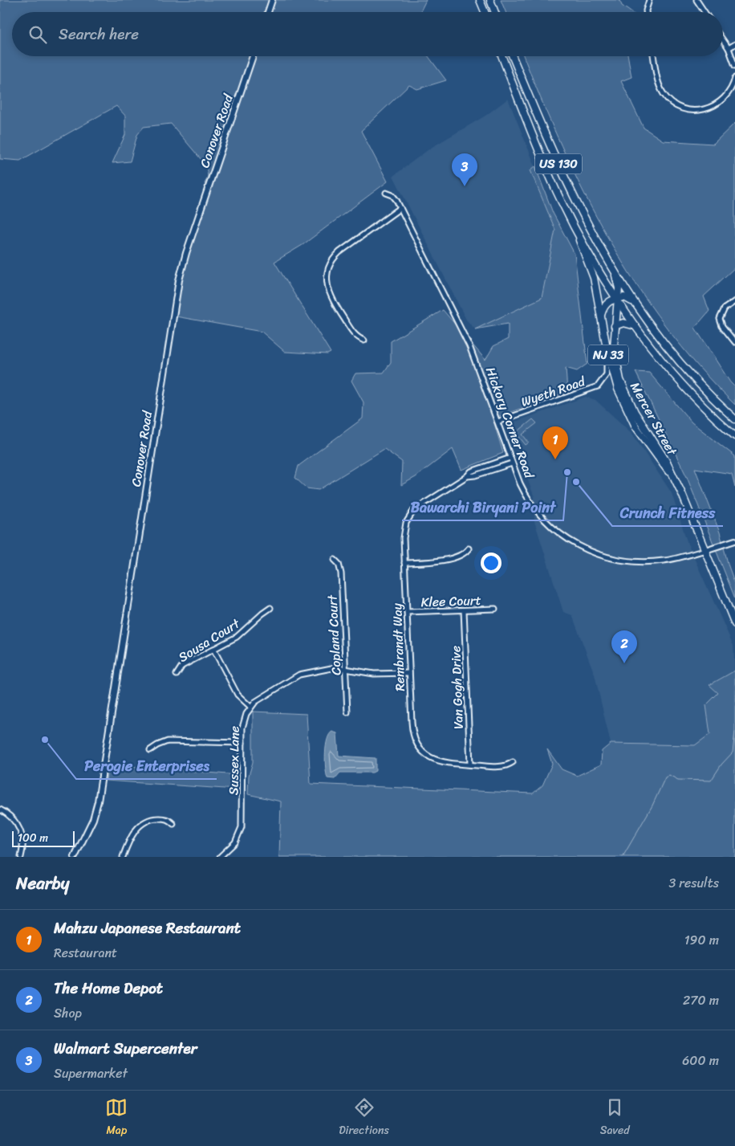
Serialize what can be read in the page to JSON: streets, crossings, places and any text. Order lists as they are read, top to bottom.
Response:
{
  "streets": {
    "main road": ["US 130", "NJ 33", "Mercer Street"],
    "street": [
      "Conover Road",
      "Wyeth Road",
      "Hickory Corner Road",
      "Klee Court",
      "Copland Court",
      "Sousa Court",
      "Rembrandt Way",
      "Van Gogh Drive",
      "Sussex Lane"
    ]
  },
  "crossings": [
    ["US 130", "Mercer Street"],
    ["Wyeth Road", "Mercer Street"],
    ["Wyeth Road", "Hickory Corner Road"],
    ["Mercer Street", "Hickory Corner Road"],
    ["Hickory Corner Road", "Rembrandt Way"],
    ["Klee Court", "Rembrandt Way"],
    ["Klee Court", "Van Gogh Drive"],
    ["Rembrandt Way", "Van Gogh Drive"]
  ],
  "places": ["Bawarchi Biryani Point", "Crunch Fitness", "Perogie Enterprises"],
  "scale_bar": "100 m",
  "page": {
    "search": "Search here",
    "pins": ["3", "1", "2"],
    "scale": "100 m",
    "heading": ["Nearby", "3 results"],
    "list": [
      {
        "mark": "1",
        "name": "Mahzu Japanese Restaurant",
        "note": "Restaurant",
        "value": "190 m"
      },
      {
        "mark": "2",
        "name": "The Home Depot",
        "note": "Shop",
        "value": "270 m"
      },
      {
        "mark": "3",
        "name": "Walmart Supercenter",
        "note": "Supermarket",
        "value": "600 m"
      }
    ],
    "nav": ["Map", "Directions", "Saved"]
  }
}
